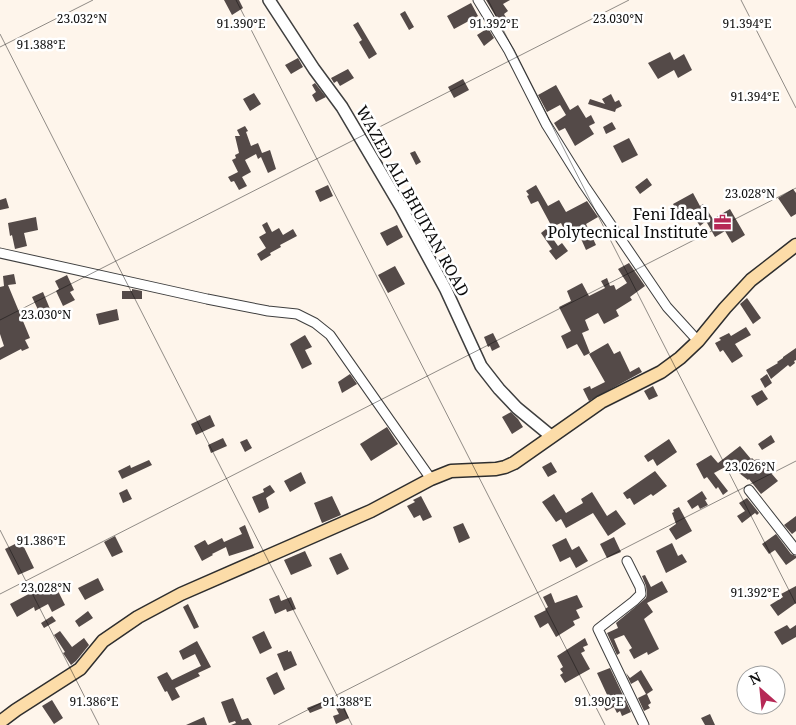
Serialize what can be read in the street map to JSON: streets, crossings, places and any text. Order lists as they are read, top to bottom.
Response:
{
  "streets": {
    "street": ["WAZED ALI BHUIYAN ROAD"]
  },
  "places": {
    "office": ["Feni Ideal Polytecnical Institute"]
  },
  "north": "top left",
  "coordinates": [
    "23.030°N",
    "23.032°N",
    "91.394°E",
    "91.390°E",
    "91.392°E",
    "91.388°E",
    "23.028°N",
    "23.026°N",
    "91.386°E"
  ]
}
